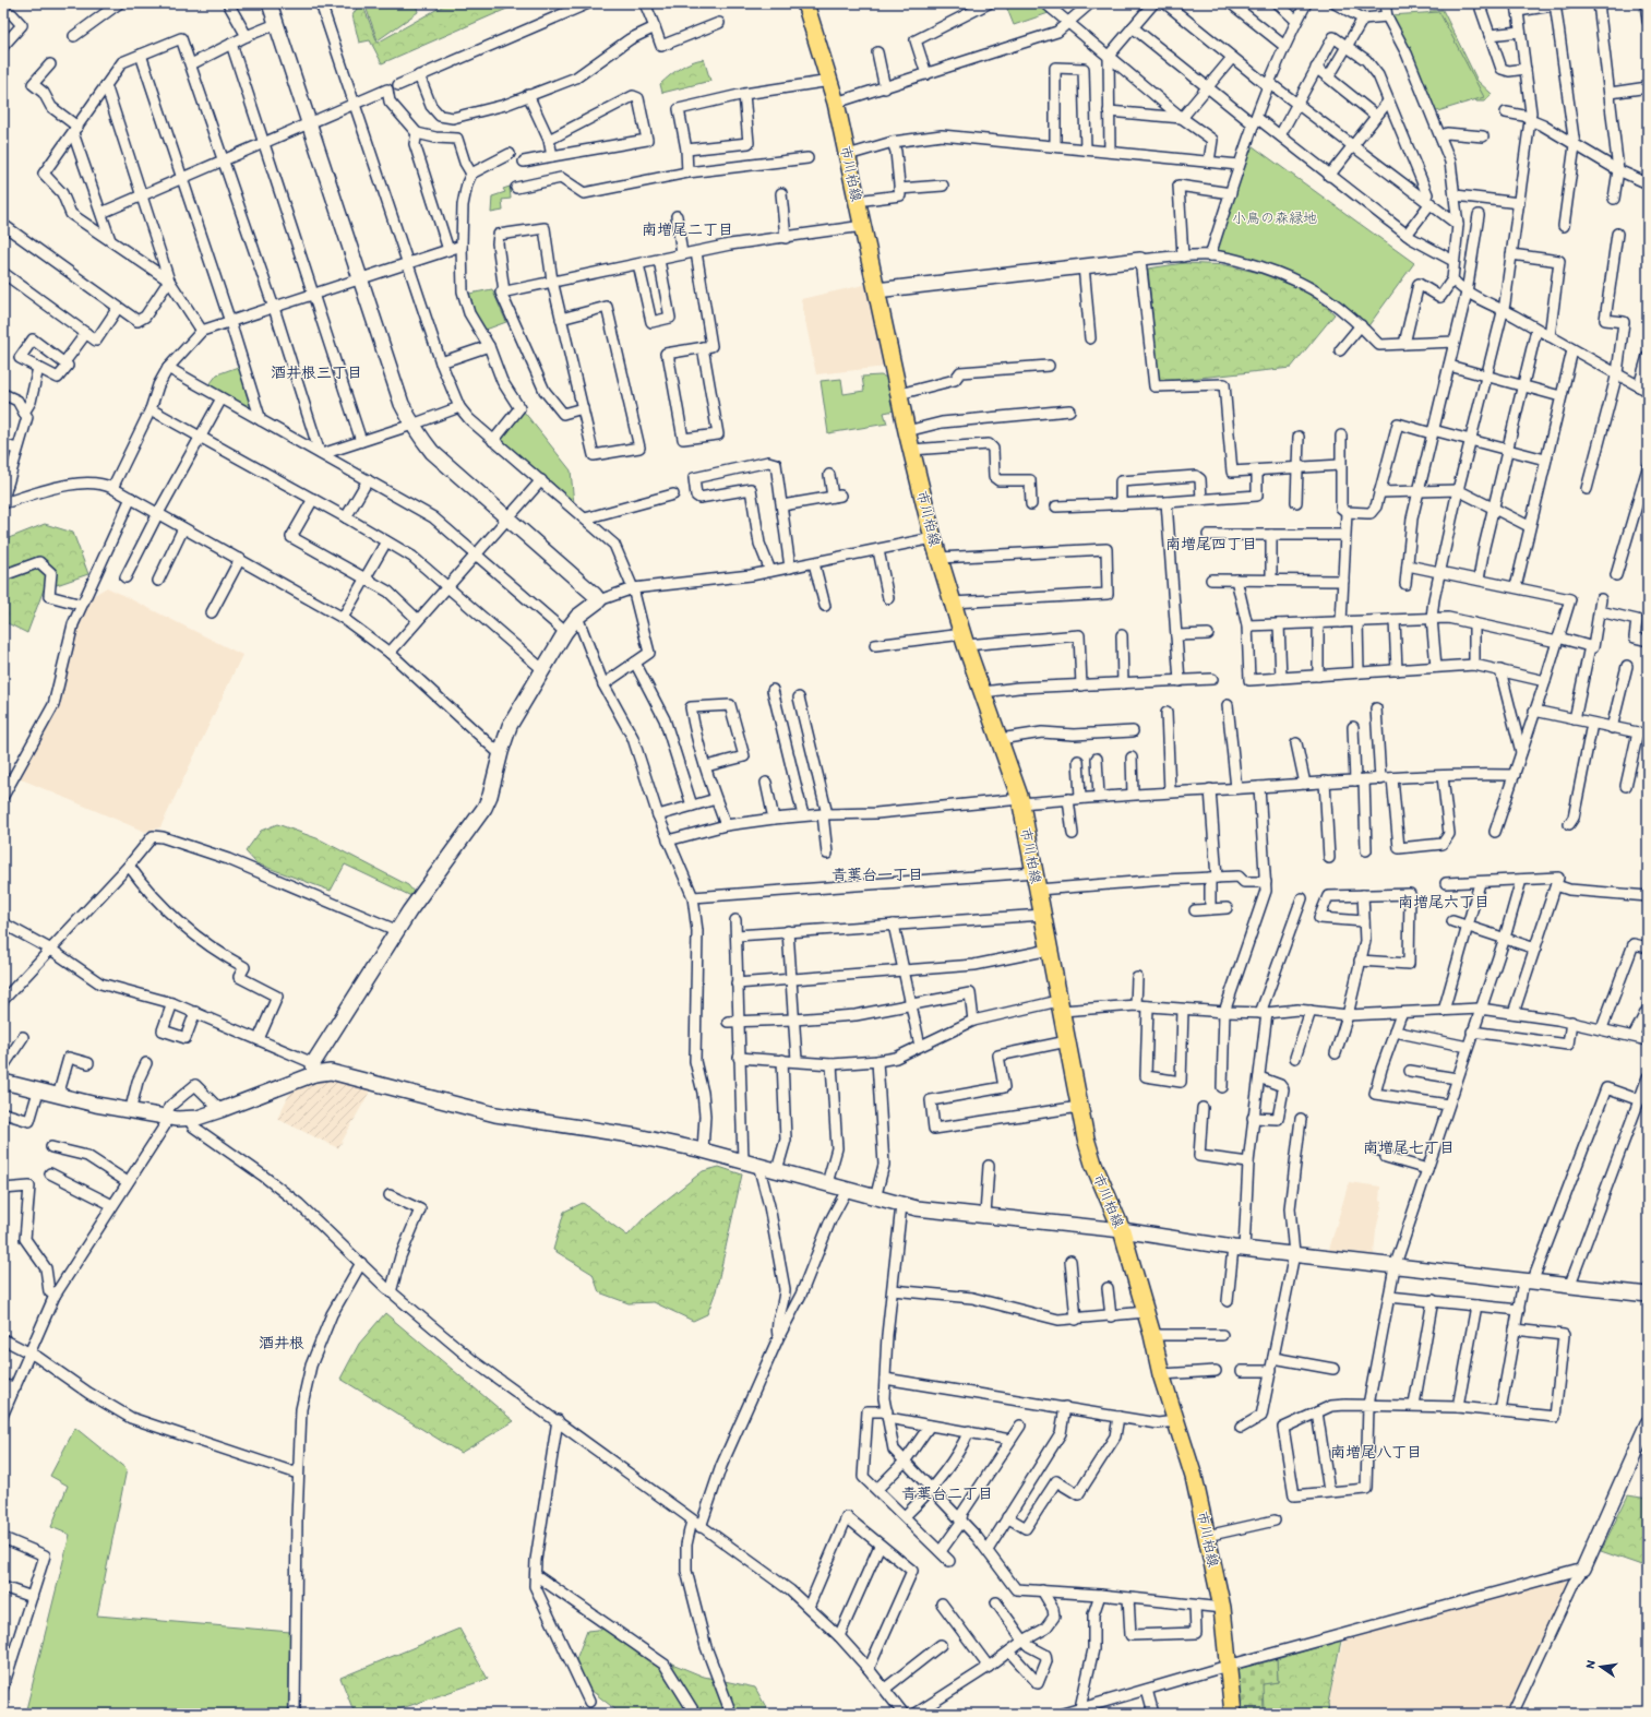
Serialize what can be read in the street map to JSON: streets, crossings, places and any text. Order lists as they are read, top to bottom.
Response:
{
  "streets": {
    "main road": ["市川柏線"]
  },
  "districts": [
    "南増尾二丁目",
    "酒井根三丁目",
    "南増尾四丁目",
    "青葉台一丁目",
    "南増尾六丁目",
    "南増尾七丁目",
    "酒井根",
    "南増尾八丁目",
    "青葉台二丁目"
  ],
  "parks": ["小鳥の森緑地"],
  "north": "left"
}
